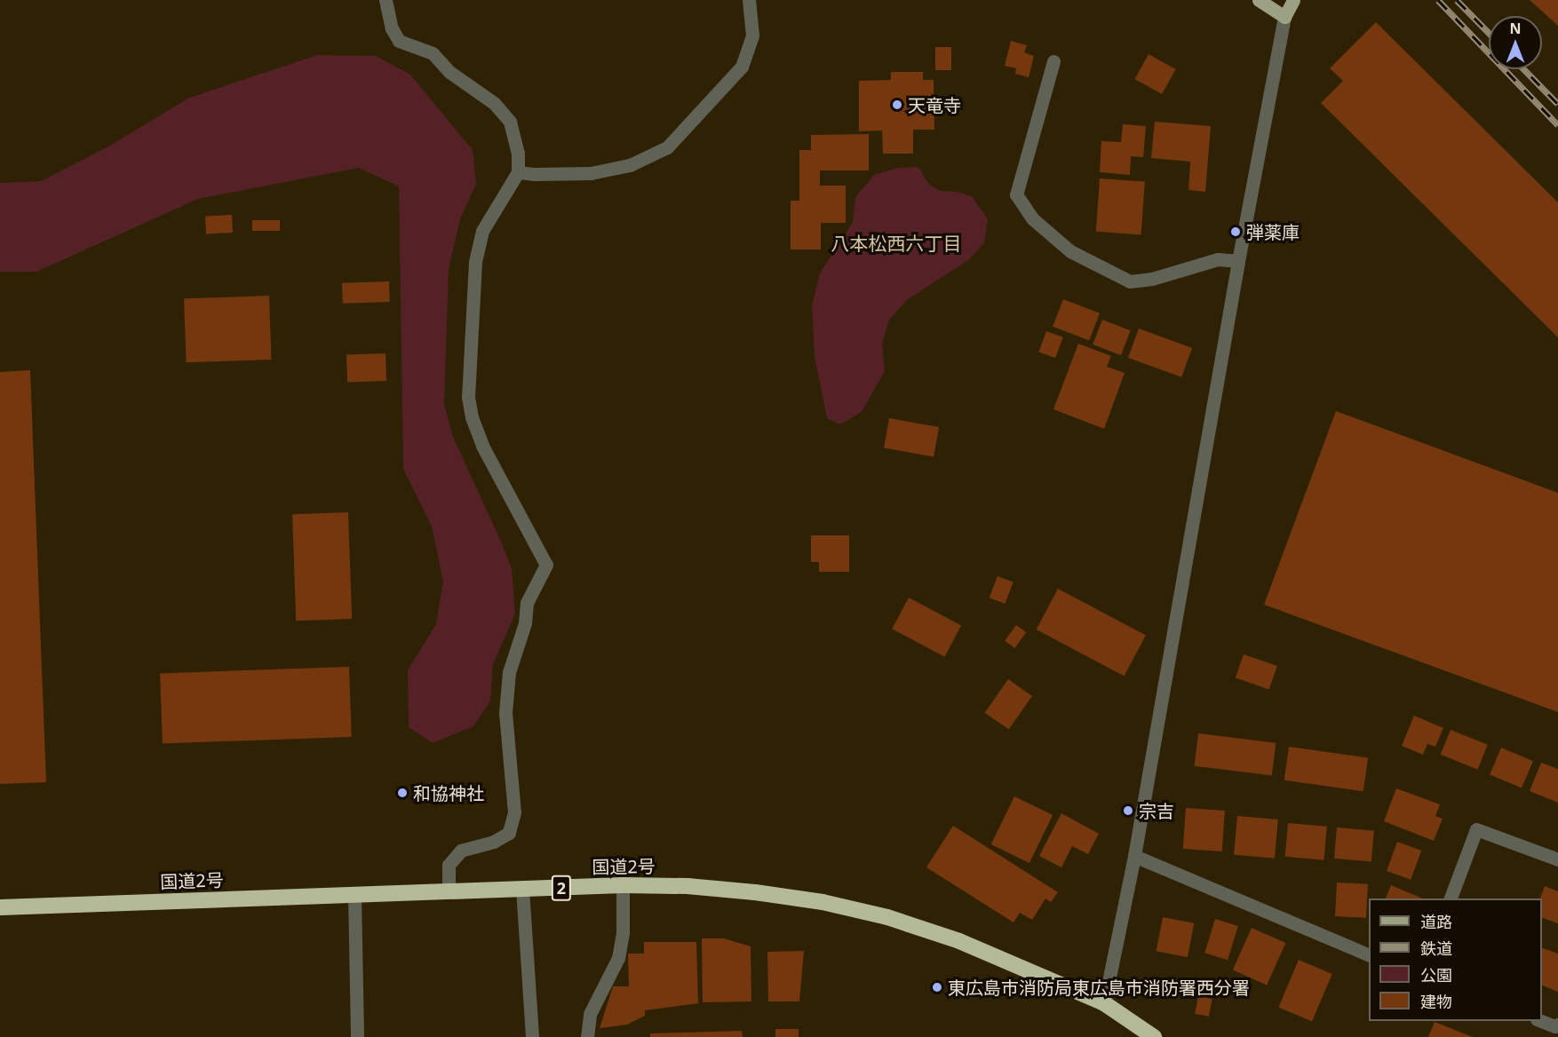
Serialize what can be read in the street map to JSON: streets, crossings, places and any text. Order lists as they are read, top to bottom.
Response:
{
  "streets": {
    "highway": ["国道2号", "2"]
  },
  "districts": ["八本松西六丁目"],
  "places": [
    "天竜寺",
    "弾薬庫",
    "和協神社",
    "宗吉",
    "東広島市消防局東広島市消防署西分署"
  ],
  "legend": [
    "道路",
    "鉄道",
    "公園",
    "建物"
  ],
  "north": "top"
}
